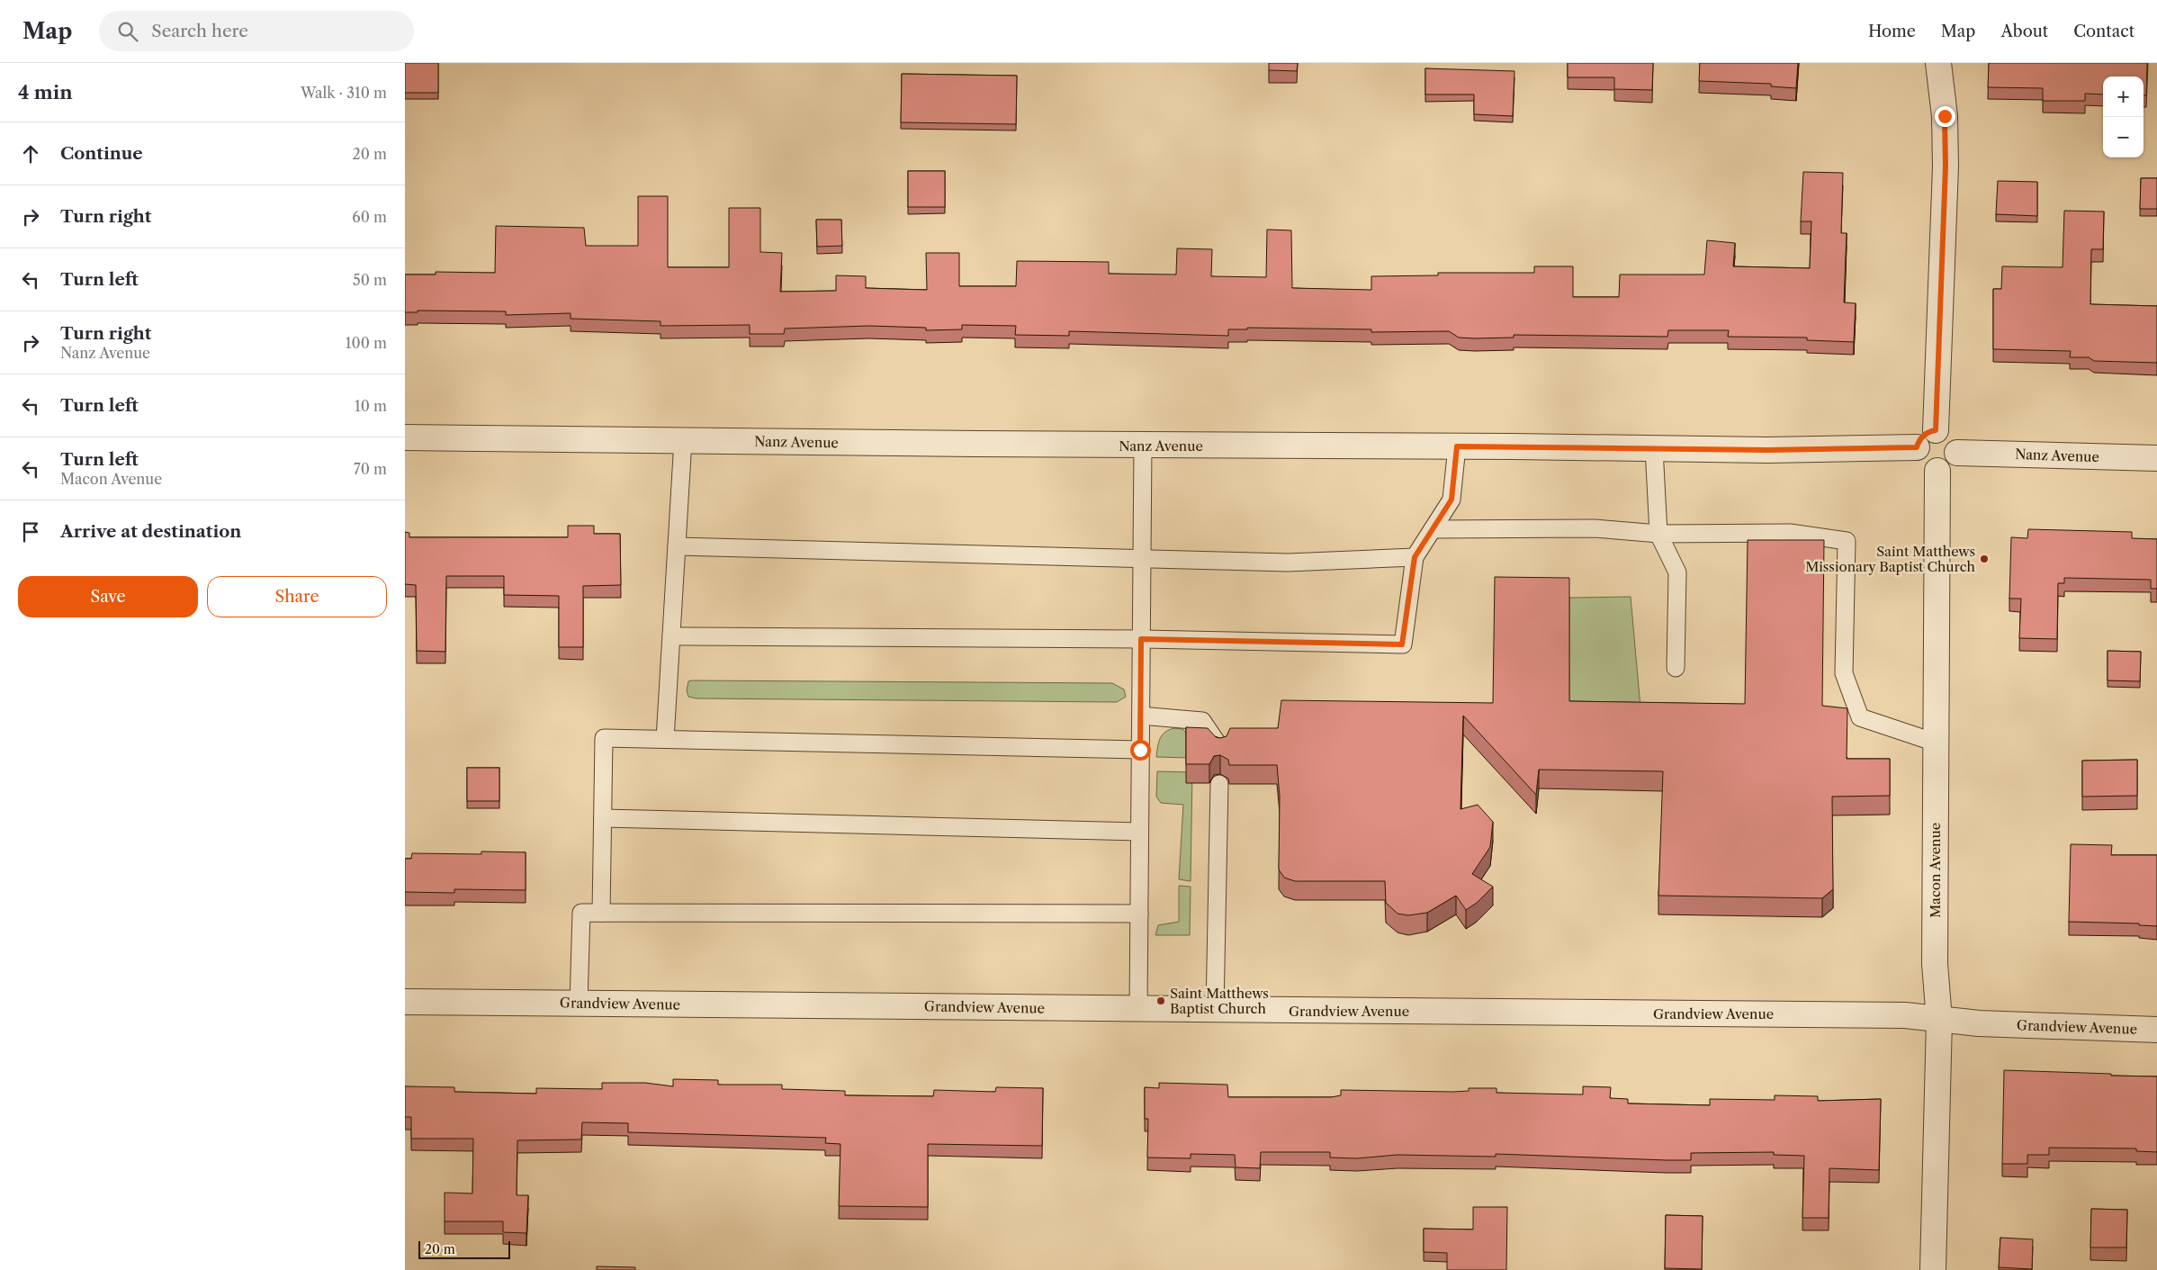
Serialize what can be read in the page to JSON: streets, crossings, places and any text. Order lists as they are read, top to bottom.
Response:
{
  "streets": {
    "street": ["Nanz Avenue", "Macon Avenue", "Grandview Avenue"]
  },
  "crossings": [
    ["Nanz Avenue", "Macon Avenue"],
    ["Macon Avenue", "Grandview Avenue"]
  ],
  "places": ["Saint Matthews Missionary Baptist Church", "Saint Matthews Baptist Church"],
  "scale_bar": "20 m",
  "page": {
    "header": "Map",
    "search": "Search here",
    "nav": [
      "Home",
      "Map",
      "About",
      "Contact"
    ],
    "heading": ["4 min", "Walk · 310 m"],
    "map_buttons": ["+", "−"],
    "list": [
      ["Continue", "20 m"],
      ["Turn right", "60 m"],
      ["Turn left", "50 m"],
      ["Turn right", "Nanz Avenue", "100 m"],
      ["Turn left", "10 m"],
      ["Turn left", "Macon Avenue", "70 m"],
      "Arrive at destination"
    ],
    "buttons": ["Save", "Share"],
    "scale": "20 m"
  }
}
